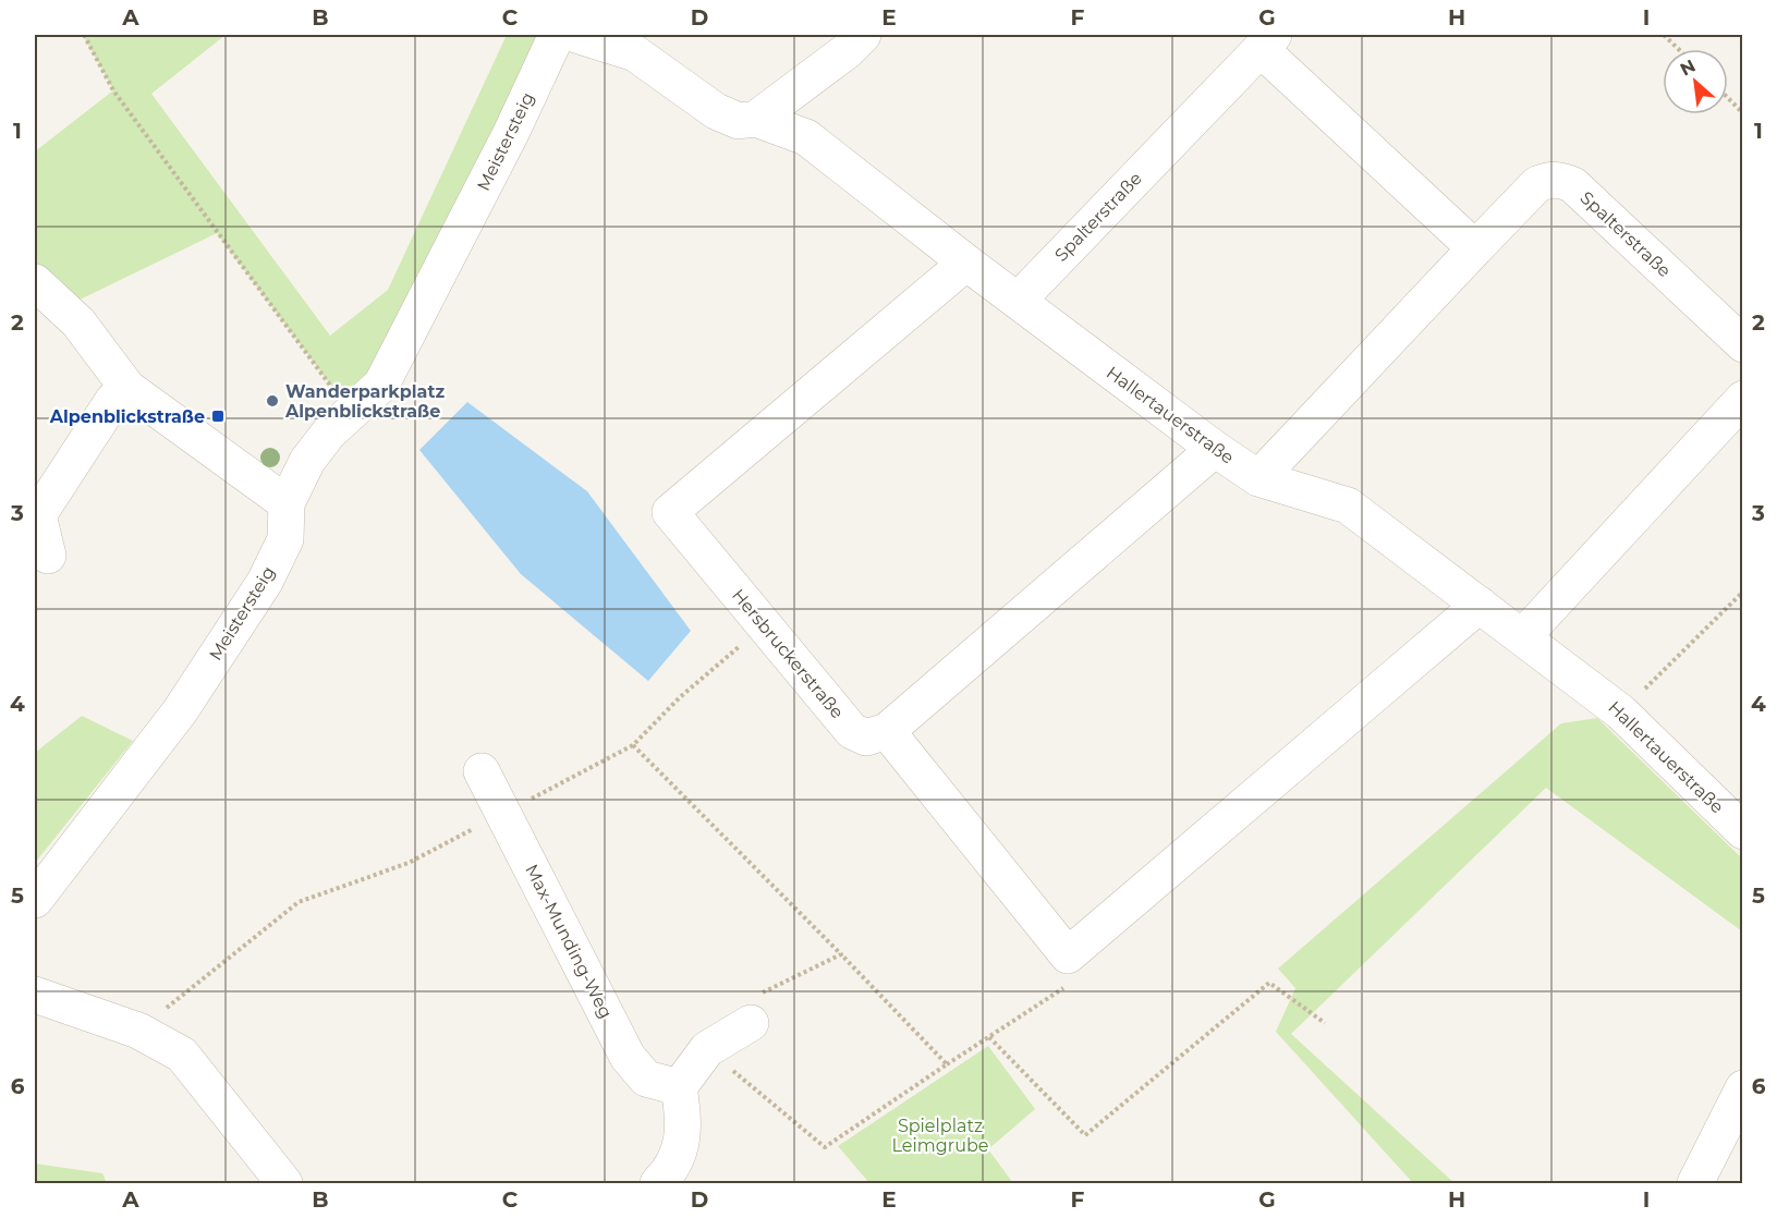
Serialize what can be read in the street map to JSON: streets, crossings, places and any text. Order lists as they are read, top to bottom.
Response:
{
  "streets": {
    "street": [
      "Meistersteig",
      "Spalterstraße",
      "Hallertauerstraße",
      "Hersbruckerstraße",
      "Max-Munding-Weg"
    ]
  },
  "crossings": [
    ["Spalterstraße", "Hallertauerstraße"],
    ["Hallertauerstraße", "Hersbruckerstraße"]
  ],
  "parks": ["Spielplatz Leimgrube"],
  "places": {
    "other": ["Wanderparkplatz Alpenblickstraße"],
    "transit": ["Alpenblickstraße"]
  },
  "north": "top left",
  "grid": {
    "columns": [
      "A",
      "B",
      "C",
      "D",
      "E",
      "F",
      "G",
      "H",
      "I"
    ],
    "rows": [
      "1",
      "2",
      "3",
      "4",
      "5",
      "6"
    ]
  }
}
